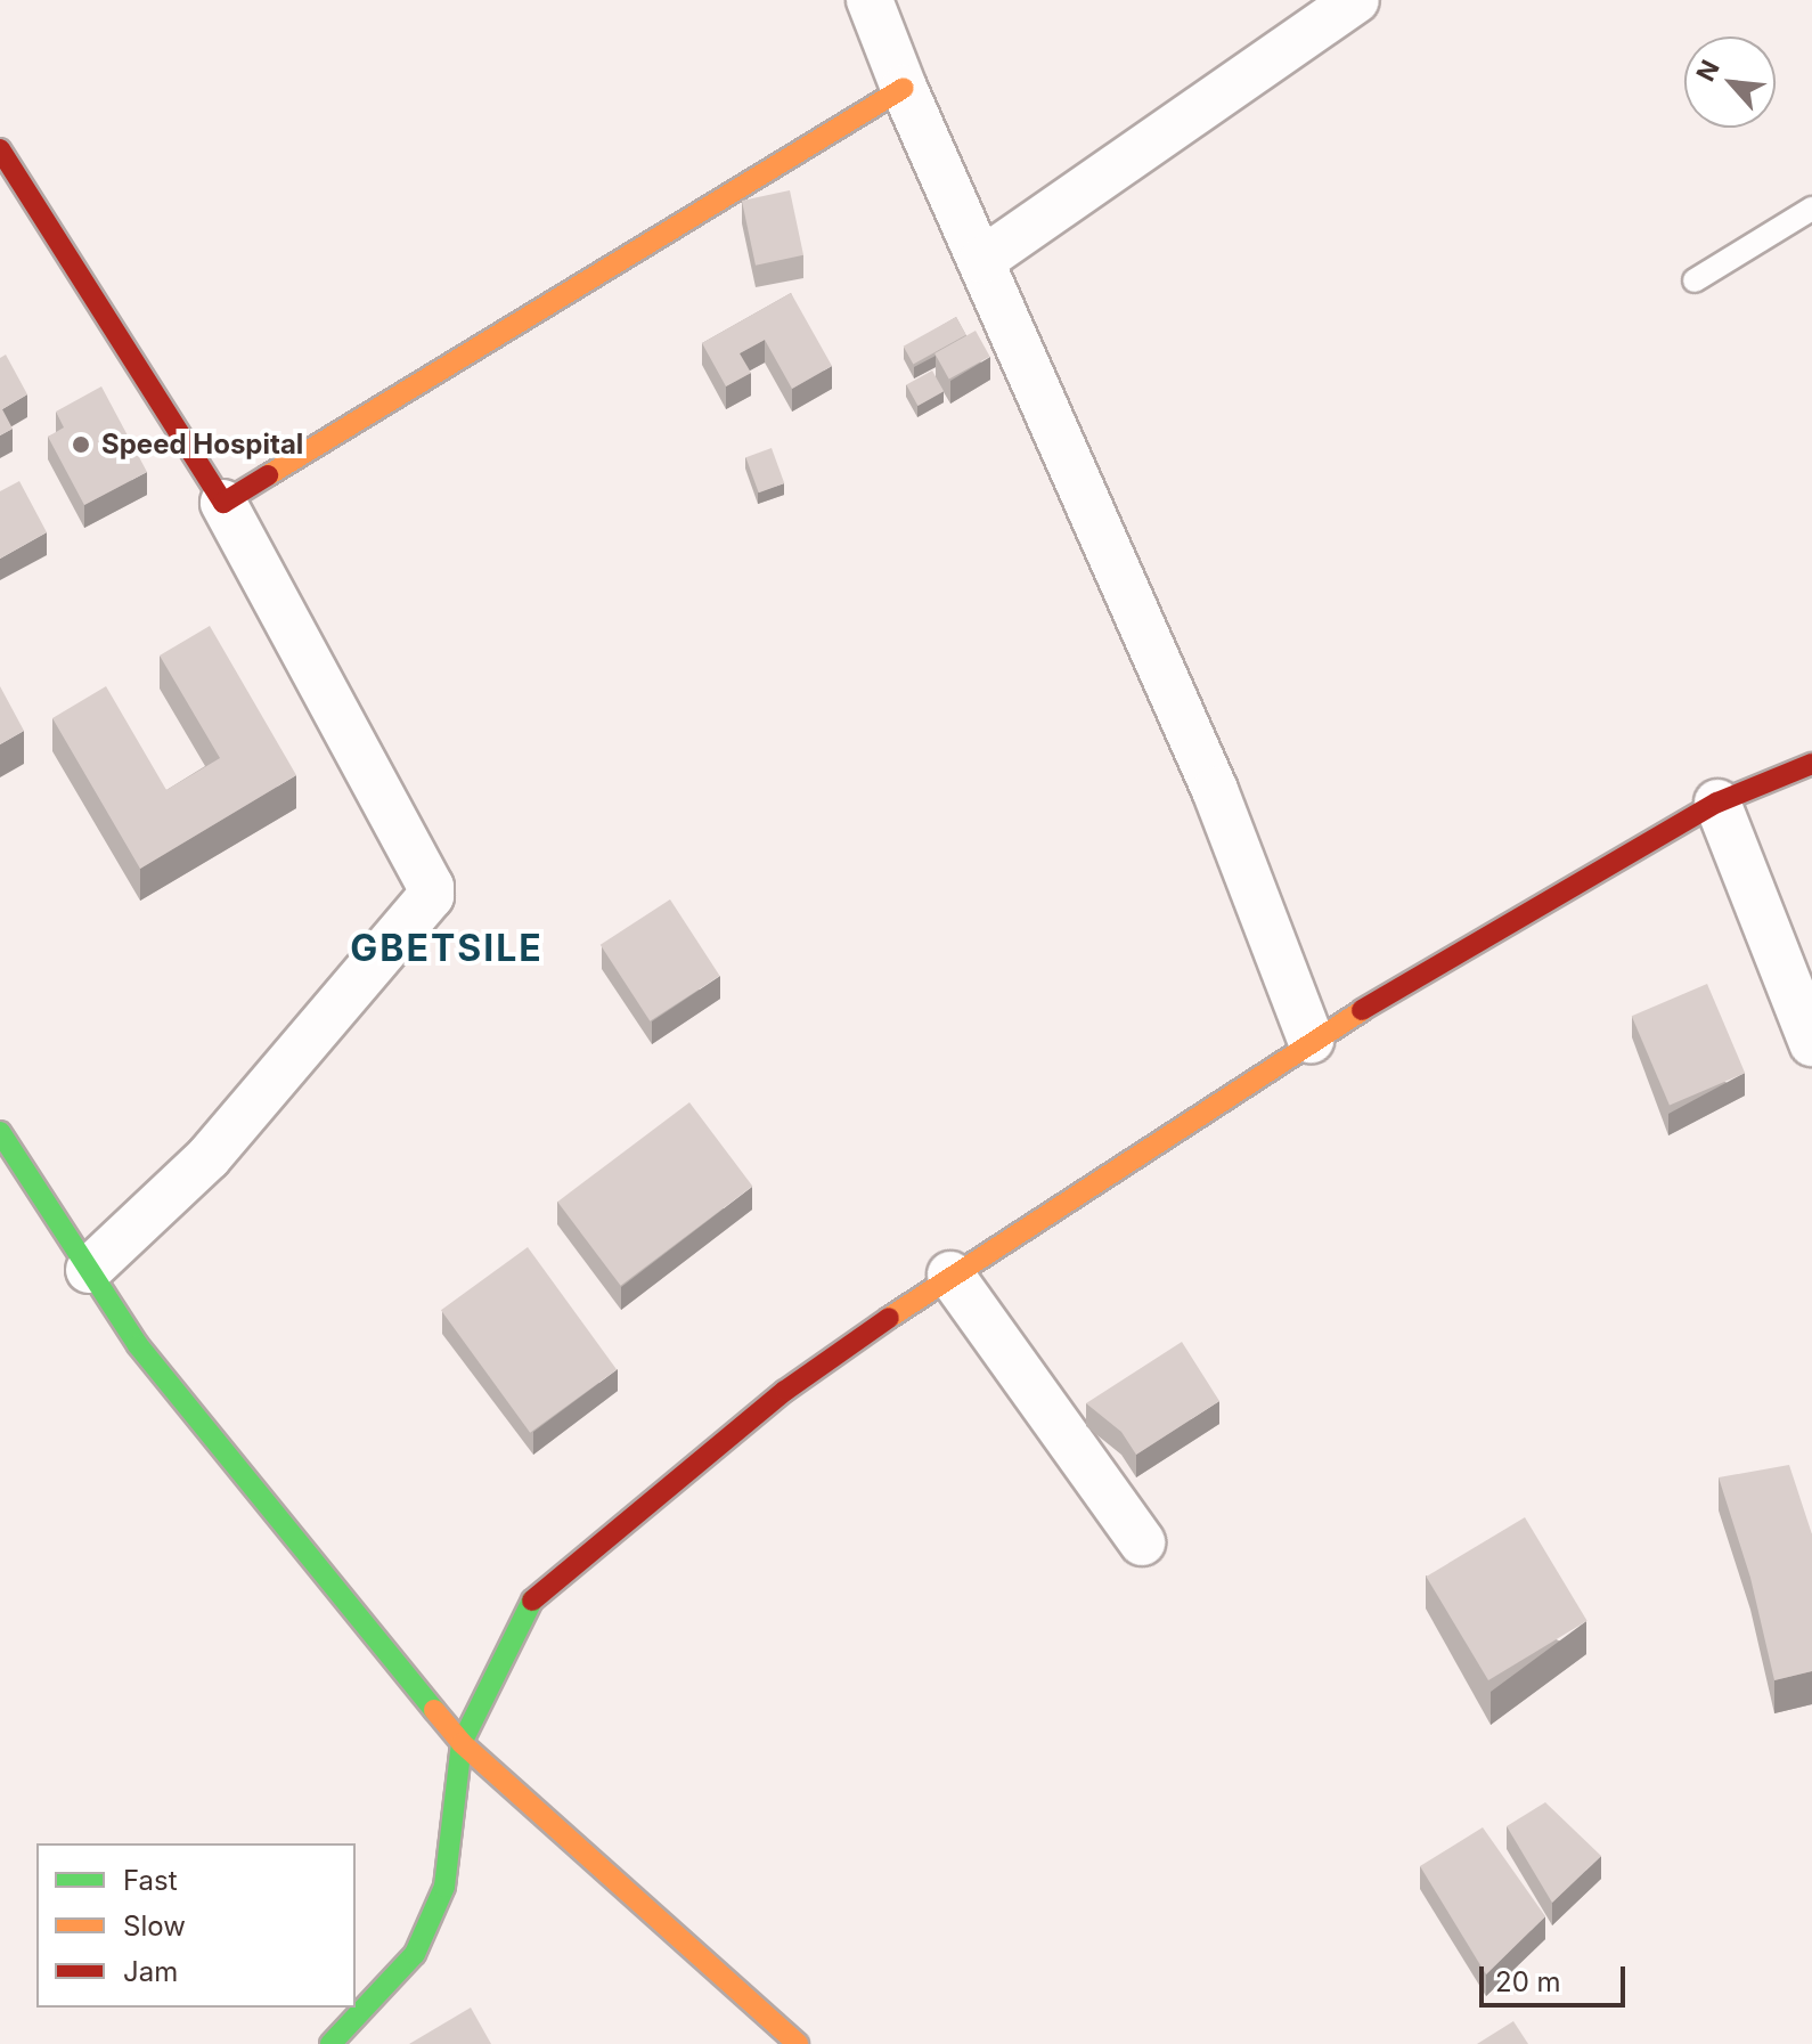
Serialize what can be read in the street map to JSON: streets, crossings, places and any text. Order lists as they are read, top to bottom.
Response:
{
  "districts": ["GBETSILE"],
  "places": ["Speed Hospital"],
  "legend": ["Fast", "Slow", "Jam"],
  "scale_bar": "20 m",
  "north": "top left"
}
